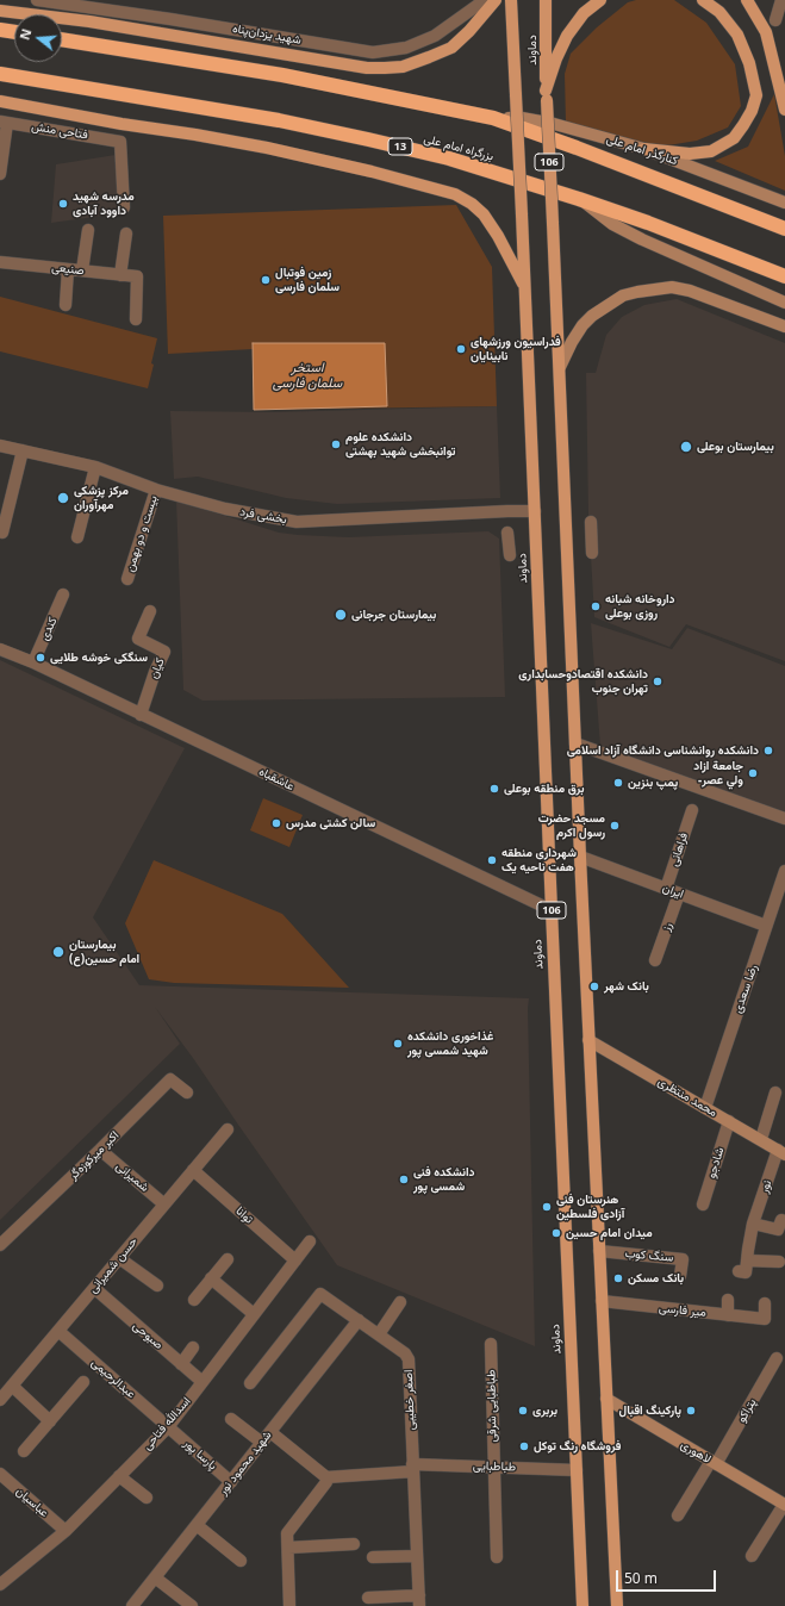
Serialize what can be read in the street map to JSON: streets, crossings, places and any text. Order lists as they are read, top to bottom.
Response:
{
  "streets": {
    "highway": ["13", "بزرگراه امام علی"],
    "main road": [
      "دماوند",
      "کنارگذر امام علی",
      "106",
      "محمد منتظری",
      "لاهوری"
    ],
    "street": [
      "شهید یزدان‌پناه",
      "فتاحی منش",
      "صنیعی",
      "بخشی فرد",
      "بیست و دو بهمن",
      "کندی",
      "کیان",
      "عاشقباه",
      "فراهانی",
      "ایران",
      "رز",
      "رضا سعدی",
      "اکبر میرکوزه‌گر",
      "شادجو",
      "شمیرانی",
      "نور",
      "توانا",
      "سنگ کوب",
      "حسن شمیرانی",
      "میر فارسی",
      "صبوحی",
      "عبدالرحیمی",
      "اصغر خطیبی",
      "طباطبایی شرقی",
      "پتراکو",
      "اسدالله فتاحی",
      "پارسا پور",
      "شهید محمود نور",
      "طباطبایی",
      "عباسیان"
    ]
  },
  "crossings": [
    ["دماوند", "106"],
    ["دماوند", "بخشی فرد"],
    ["دماوند", "عاشقباه"],
    ["دماوند", "طباطبایی"],
    ["106", "ایران"],
    ["106", "محمد منتظری"],
    ["106", "سنگ کوب"],
    ["106", "میر فارسی"],
    ["106", "لاهوری"],
    ["بخشی فرد", "بیست و دو بهمن"],
    ["کندی", "عاشقباه"],
    ["کیان", "عاشقباه"],
    ["فراهانی", "ایران"],
    ["ایران", "رز"],
    ["ایران", "رضا سعدی"],
    ["رضا سعدی", "محمد منتظری"],
    ["محمد منتظری", "شادجو"],
    ["محمد منتظری", "نور"],
    ["اکبر میرکوزه‌گر", "شمیرانی"],
    ["شمیرانی", "حسن شمیرانی"],
    ["توانا", "حسن شمیرانی"],
    ["توانا", "اسدالله فتاحی"],
    ["حسن شمیرانی", "صبوحی"],
    ["حسن شمیرانی", "عبدالرحیمی"],
    ["صبوحی", "اسدالله فتاحی"],
    ["عبدالرحیمی", "اسدالله فتاحی"],
    ["عبدالرحیمی", "پارسا پور"],
    ["اصغر خطیبی", "شهید محمود نور"],
    ["اصغر خطیبی", "طباطبایی"],
    ["طباطبایی شرقی", "طباطبایی"],
    ["پتراکو", "لاهوری"],
    ["اسدالله فتاحی", "پارسا پور"],
    ["اسدالله فتاحی", "عباسیان"],
    ["پارسا پور", "شهید محمود نور"]
  ],
  "water": ["استخر سلمان فارسی"],
  "places": [
    "مدرسه شهید داوود آبادی",
    "زمین فوتبال سلمان فارسی",
    "فدراسیون ورزشهای نابینایان",
    "دانشکده علوم توانبخشی شهید بهشتی",
    "بیمارستان بوعلی",
    "مرکز پزشکی مهرآوران",
    "داروخانه شبانه روزی بوعلی",
    "بیمارستان جرجانی",
    "سنگکی خوشه طلایی",
    "دانشکده اقتصادوحسابداری تهران جنوب",
    "دانشکده روانشناسی دانشگاه آزاد اسلامی",
    "جامعة ازاد -ولي عصر",
    "پمپ بنزین",
    "برق منطقه بوعلی",
    "سالن کشتی مدرس",
    "مسجد حضرت رسول اکرم",
    "شهرداری منطقه هفت ناحیه یک",
    "بیمارستان امام حسین(ع)",
    "بانک شهر",
    "غذاخوری دانشکده شهید شمسی پور",
    "دانشکده فنی شمسی پور",
    "هنرستان فنی آزادی فلسطین",
    "میدان امام حسین",
    "بانک مسکن",
    "بربری",
    "پارکینگ اقبال",
    "فروشگاه رنگ توکل"
  ],
  "scale_bar": "50 m",
  "north": "left"
}
